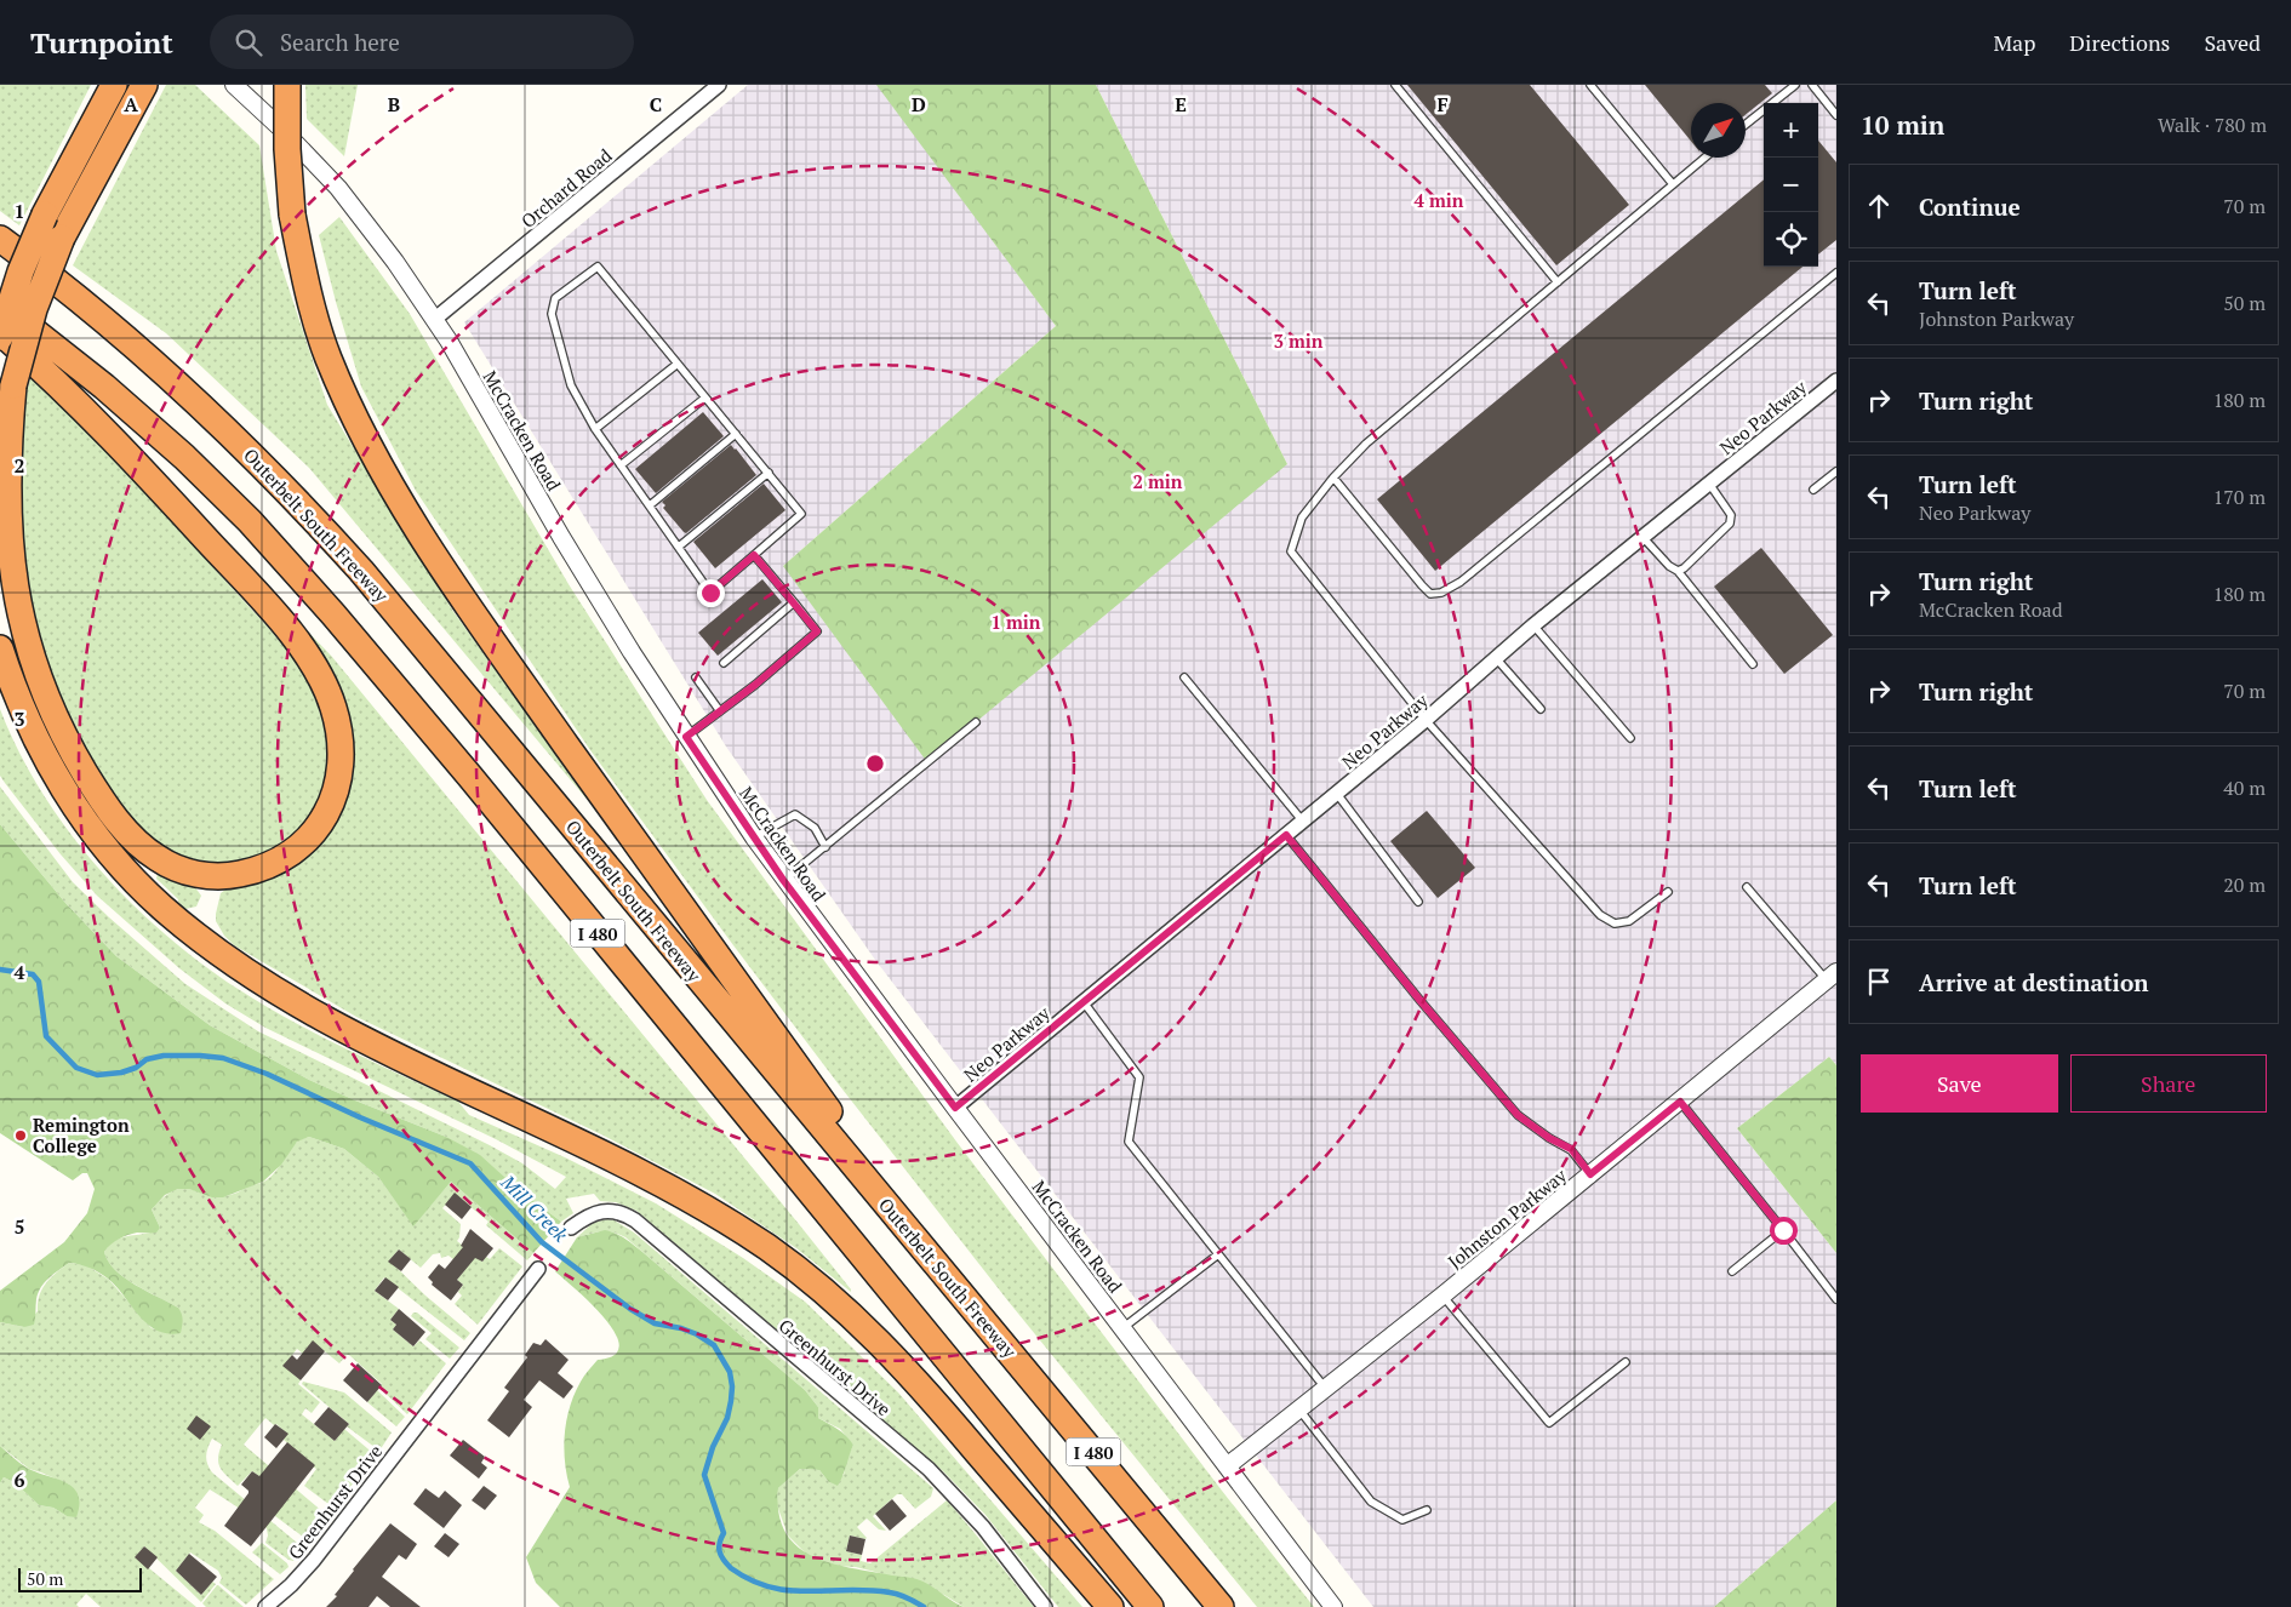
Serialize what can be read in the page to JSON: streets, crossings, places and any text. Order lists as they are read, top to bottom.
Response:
{
  "streets": {
    "highway": ["Outerbelt South Freeway", "I 480"],
    "street": [
      "Orchard Road",
      "Neo Parkway",
      "McCracken Road",
      "Johnston Parkway",
      "Greenhurst Drive"
    ]
  },
  "crossings": [
    ["Orchard Road", "McCracken Road"],
    ["Neo Parkway", "McCracken Road"],
    ["McCracken Road", "Johnston Parkway"]
  ],
  "water": ["Mill Creek"],
  "places": ["Remington College"],
  "scale_bar": "50 m",
  "north": "top right",
  "page": {
    "header": "Turnpoint",
    "search": "Search here",
    "nav": ["Map", "Directions", "Saved"],
    "heading": ["10 min", "Walk · 780 m"],
    "map_buttons": ["+", "−"],
    "list": [
      ["Continue", "70 m"],
      ["Turn left", "Johnston Parkway", "50 m"],
      ["Turn right", "180 m"],
      ["Turn left", "Neo Parkway", "170 m"],
      ["Turn right", "McCracken Road", "180 m"],
      ["Turn right", "70 m"],
      ["Turn left", "40 m"],
      ["Turn left", "20 m"],
      "Arrive at destination"
    ],
    "buttons": ["Save", "Share"],
    "scale": "50 m"
  },
  "grid": {
    "columns": [
      "A",
      "B",
      "C",
      "D",
      "E",
      "F"
    ],
    "rows": [
      "1",
      "2",
      "3",
      "4",
      "5",
      "6"
    ]
  },
  "rings": [
    "4 min",
    "3 min",
    "2 min",
    "1 min"
  ]
}
